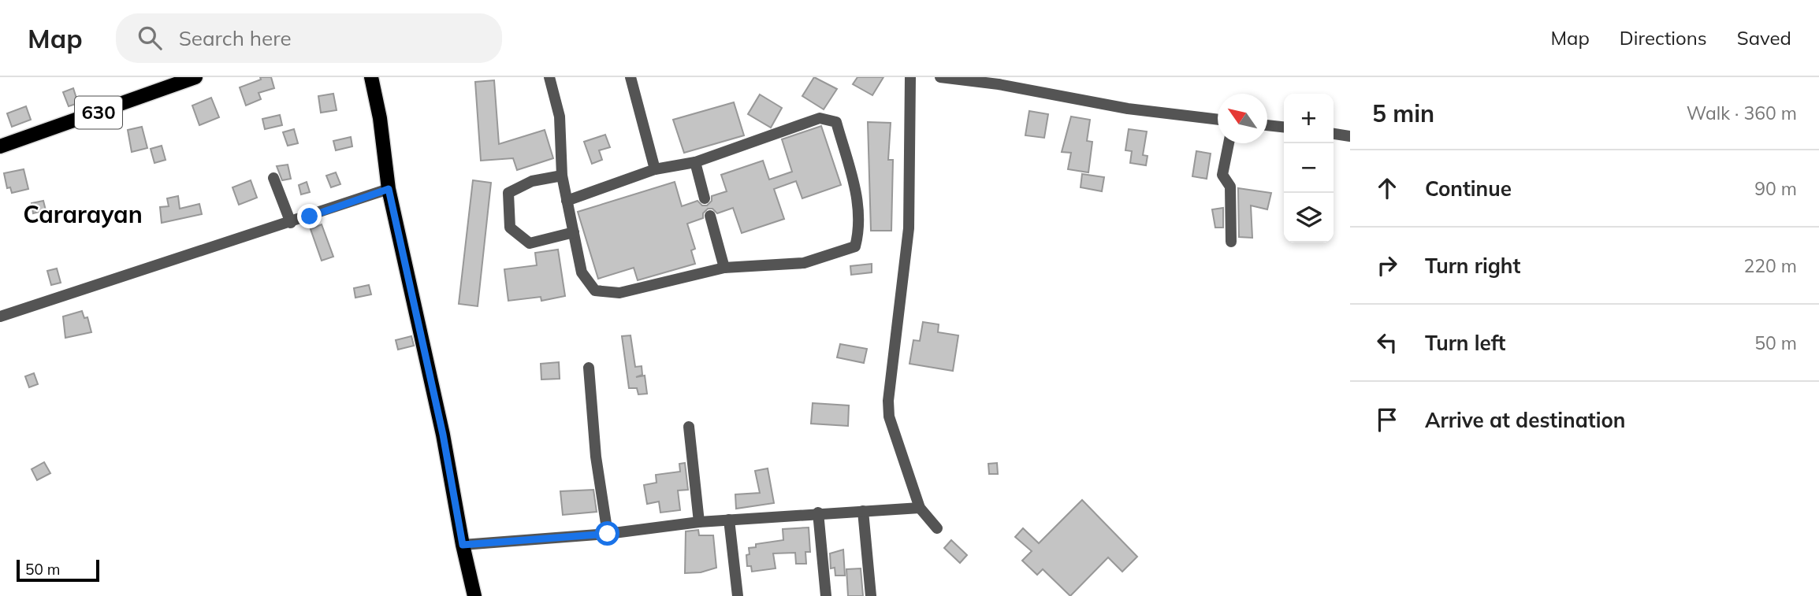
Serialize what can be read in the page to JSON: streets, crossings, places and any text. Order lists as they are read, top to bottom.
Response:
{
  "streets": {
    "main road": ["630"]
  },
  "districts": ["Cararayan"],
  "scale_bar": "50 m",
  "north": "top left",
  "page": {
    "header": "Map",
    "search": "Search here",
    "nav": ["Map", "Directions", "Saved"],
    "heading": ["5 min", "Walk · 360 m"],
    "map_buttons": ["+", "−"],
    "list": [
      ["Continue", "90 m"],
      ["Turn right", "220 m"],
      ["Turn left", "50 m"],
      "Arrive at destination"
    ],
    "scale": "50 m"
  }
}
